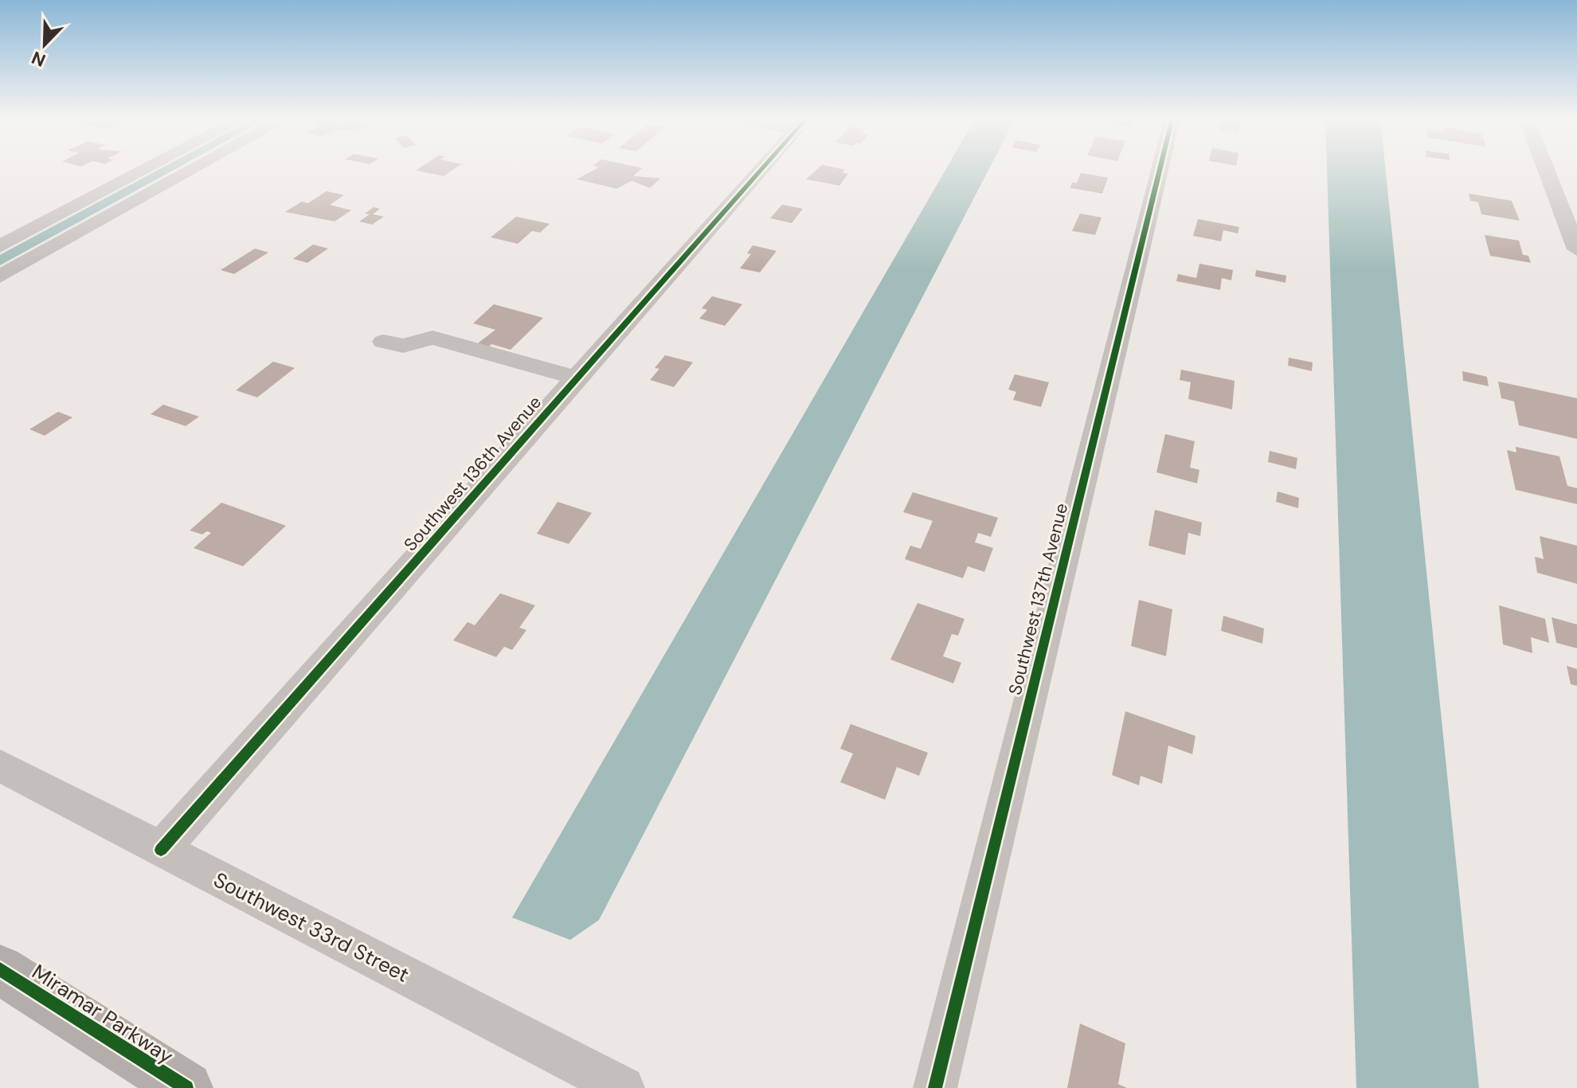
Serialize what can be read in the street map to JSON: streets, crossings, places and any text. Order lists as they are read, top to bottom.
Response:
{
  "streets": {
    "main road": ["Miramar Parkway"],
    "street": ["Southwest 136th Avenue", "Southwest 137th Avenue", "Southwest 33rd Street"]
  },
  "crossings": [
    ["Southwest 136th Avenue", "Southwest 33rd Street"]
  ],
  "north": "bottom left"
}
